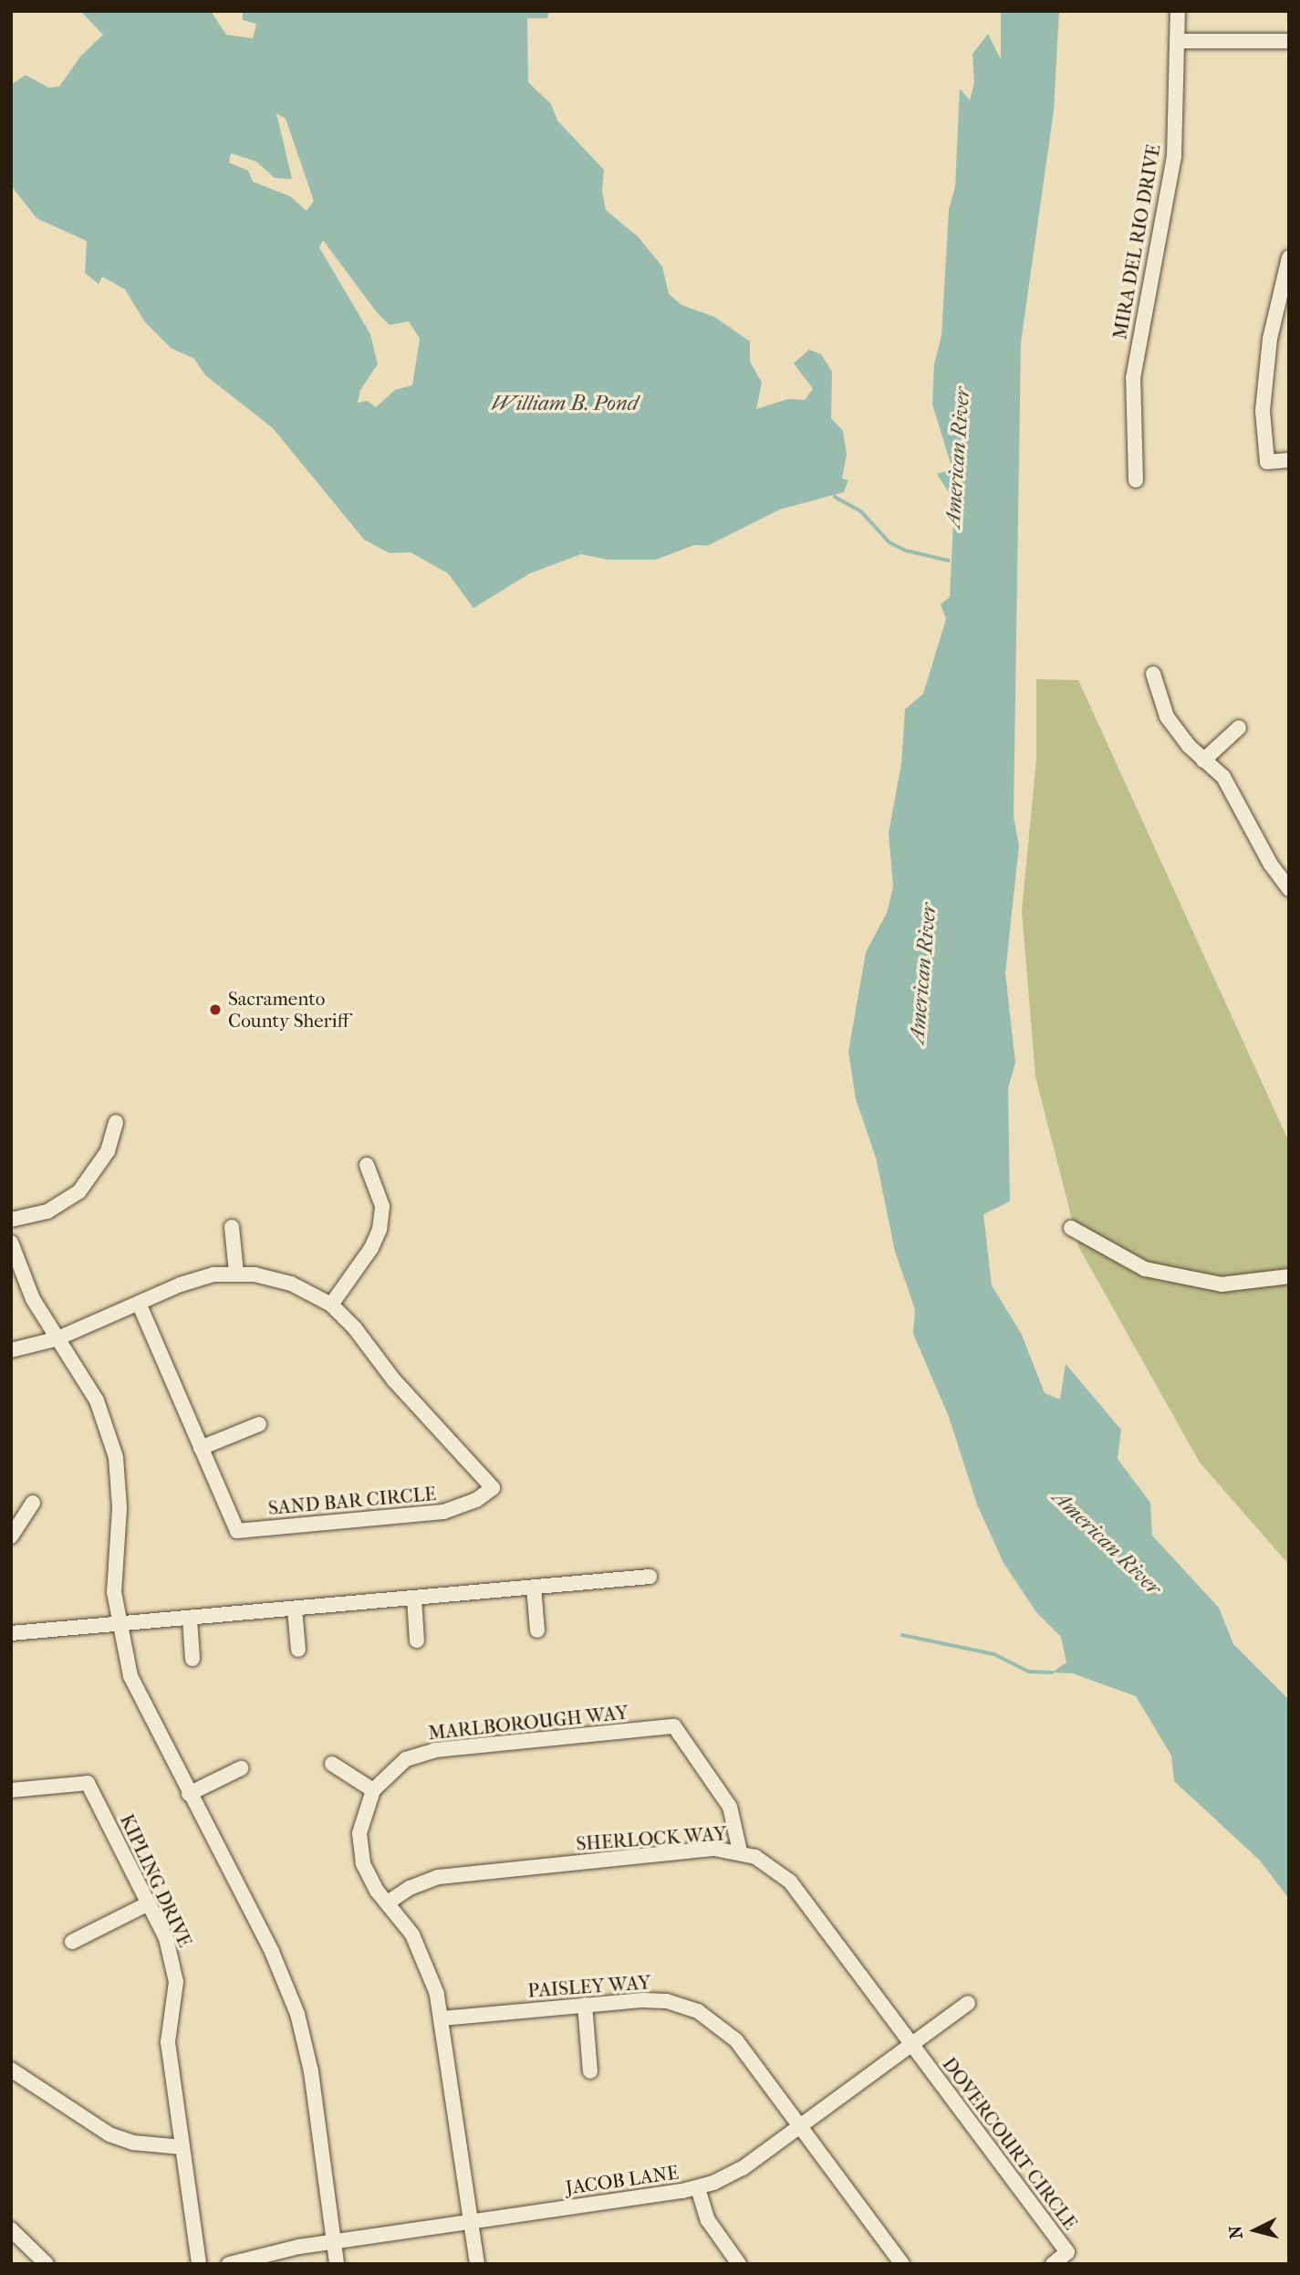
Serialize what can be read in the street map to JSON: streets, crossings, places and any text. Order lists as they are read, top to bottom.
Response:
{
  "streets": {
    "street": [
      "MIRA DEL RIO DRIVE",
      "SAND BAR CIRCLE",
      "MARLBOROUGH WAY",
      "SHERLOCK WAY",
      "KIPLING DRIVE",
      "PAISLEY WAY",
      "DOVERCOURT CIRCLE",
      "JACOB LANE"
    ]
  },
  "crossings": [
    ["MARLBOROUGH WAY", "SHERLOCK WAY"],
    ["MARLBOROUGH WAY", "PAISLEY WAY"],
    ["MARLBOROUGH WAY", "JACOB LANE"],
    ["SHERLOCK WAY", "DOVERCOURT CIRCLE"],
    ["SHERLOCK WAY", "JACOB LANE"],
    ["PAISLEY WAY", "JACOB LANE"],
    ["DOVERCOURT CIRCLE", "JACOB LANE"]
  ],
  "water": ["William B. Pond", "American River"],
  "places": ["Sacramento County Sheriff"],
  "north": "left"
}
